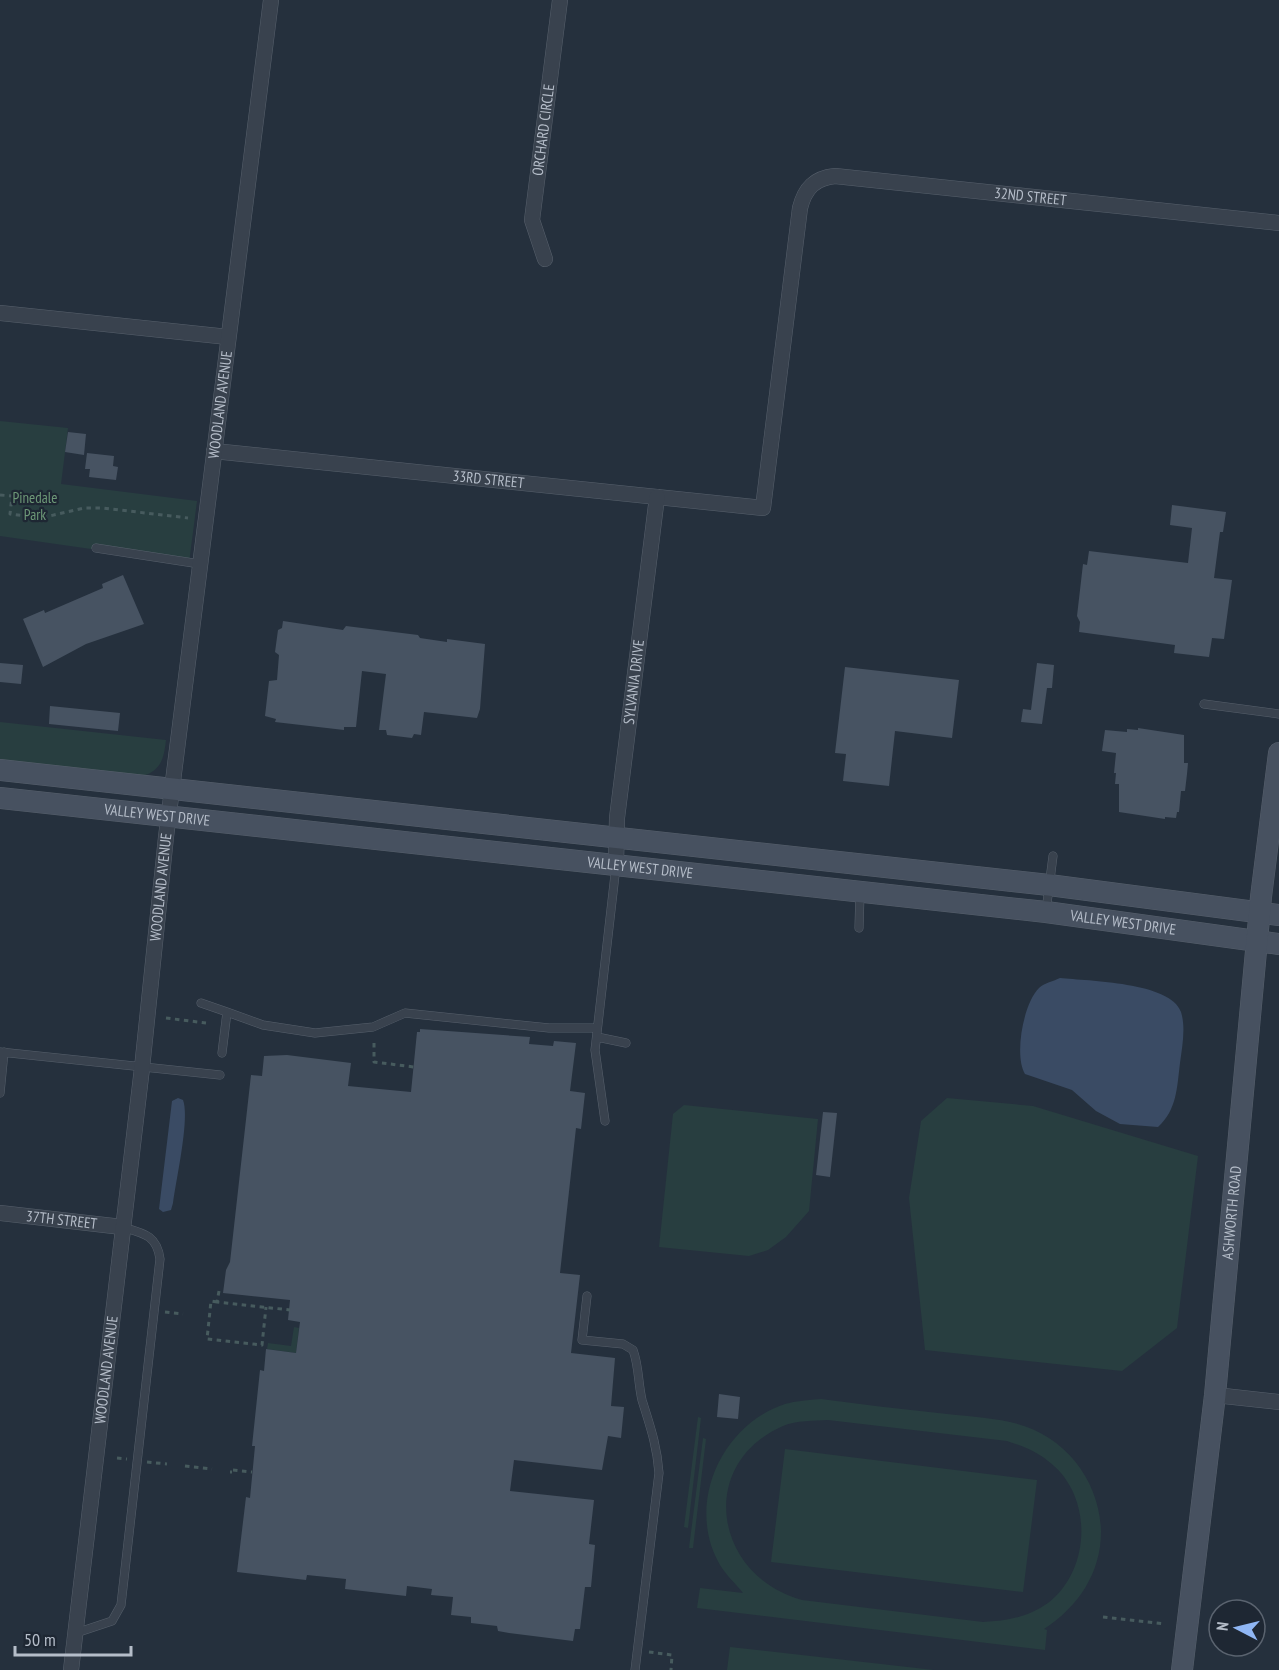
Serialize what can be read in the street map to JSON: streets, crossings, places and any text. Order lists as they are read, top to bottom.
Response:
{
  "streets": {
    "main road": ["VALLEY WEST DRIVE", "ASHWORTH ROAD"],
    "street": [
      "ORCHARD CIRCLE",
      "32ND STREET",
      "WOODLAND AVENUE",
      "33RD STREET",
      "SYLVANIA DRIVE",
      "37TH STREET"
    ]
  },
  "crossings": [
    ["32ND STREET", "33RD STREET"],
    ["WOODLAND AVENUE", "33RD STREET"],
    ["WOODLAND AVENUE", "VALLEY WEST DRIVE"],
    ["WOODLAND AVENUE", "37TH STREET"],
    ["33RD STREET", "SYLVANIA DRIVE"],
    ["SYLVANIA DRIVE", "VALLEY WEST DRIVE"],
    ["VALLEY WEST DRIVE", "ASHWORTH ROAD"]
  ],
  "parks": ["Pinedale Park"],
  "scale_bar": "50 m",
  "north": "left"
}
